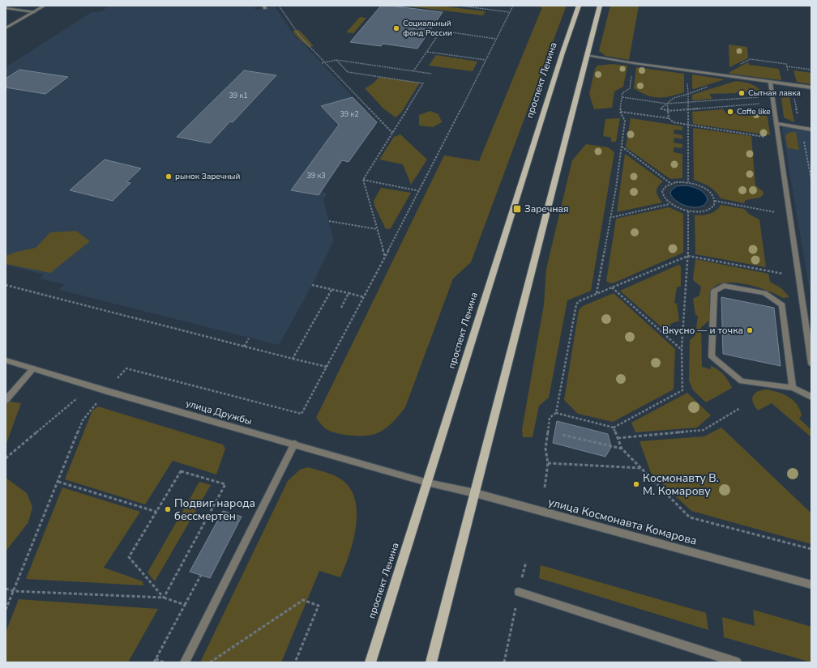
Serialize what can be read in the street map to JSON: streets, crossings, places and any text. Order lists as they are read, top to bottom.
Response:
{
  "streets": {
    "main road": ["проспект Ленина"],
    "street": ["улица Дружбы", "улица Космонавта Комарова"]
  },
  "crossings": [
    ["проспект Ленина", "улица Дружбы"],
    ["проспект Ленина", "улица Космонавта Комарова"],
    ["улица Дружбы", "улица Космонавта Комарова"]
  ],
  "places": {
    "other": [
      "Социальный фонд России",
      "Сытная лавка",
      "Coffe like",
      "рынок Заречный",
      "Вкусно — и точка",
      "Космонавту В. М. Комарову",
      "Подвиг народа бессмертен"
    ],
    "transit": ["Заречная"]
  },
  "house_numbers": ["39 к1", "39 к2", "39 к3"]
}
